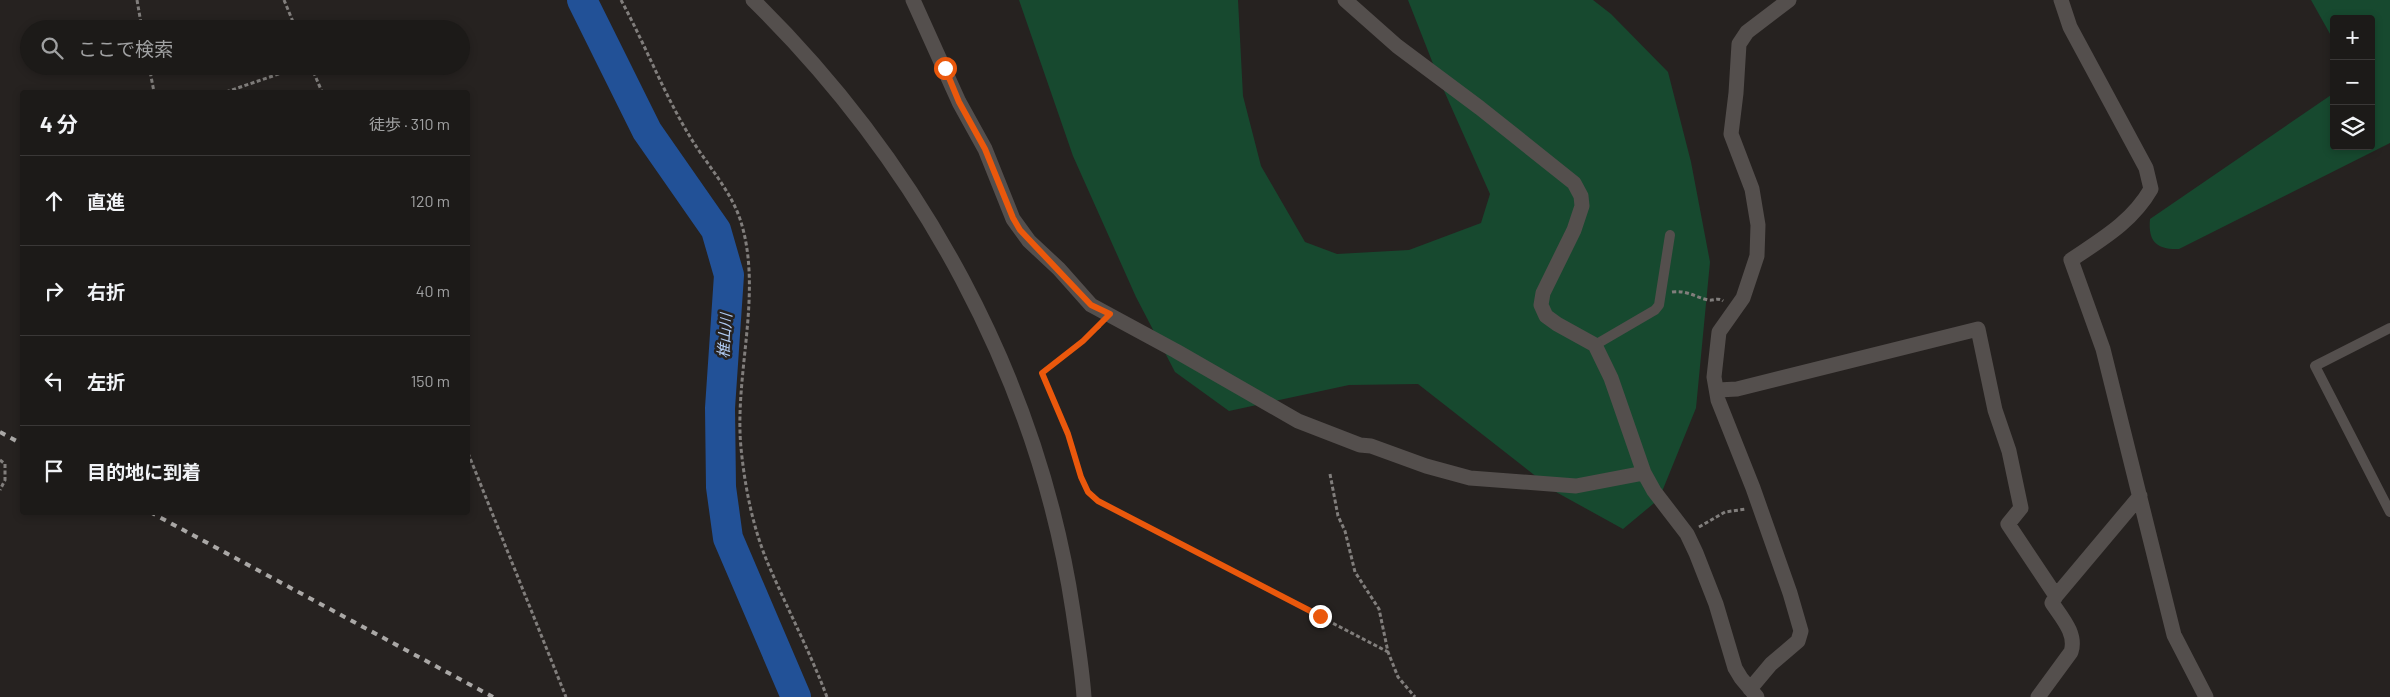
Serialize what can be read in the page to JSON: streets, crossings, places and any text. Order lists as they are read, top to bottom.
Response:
{
  "water": ["椎山川"],
  "page": {
    "map_buttons": ["+", "−"],
    "search": "ここで検索",
    "heading": ["4 分", "徒歩 · 310 m"],
    "list": [
      ["直進", "120 m"],
      ["右折", "40 m"],
      ["左折", "150 m"],
      "目的地に到着"
    ]
  }
}
